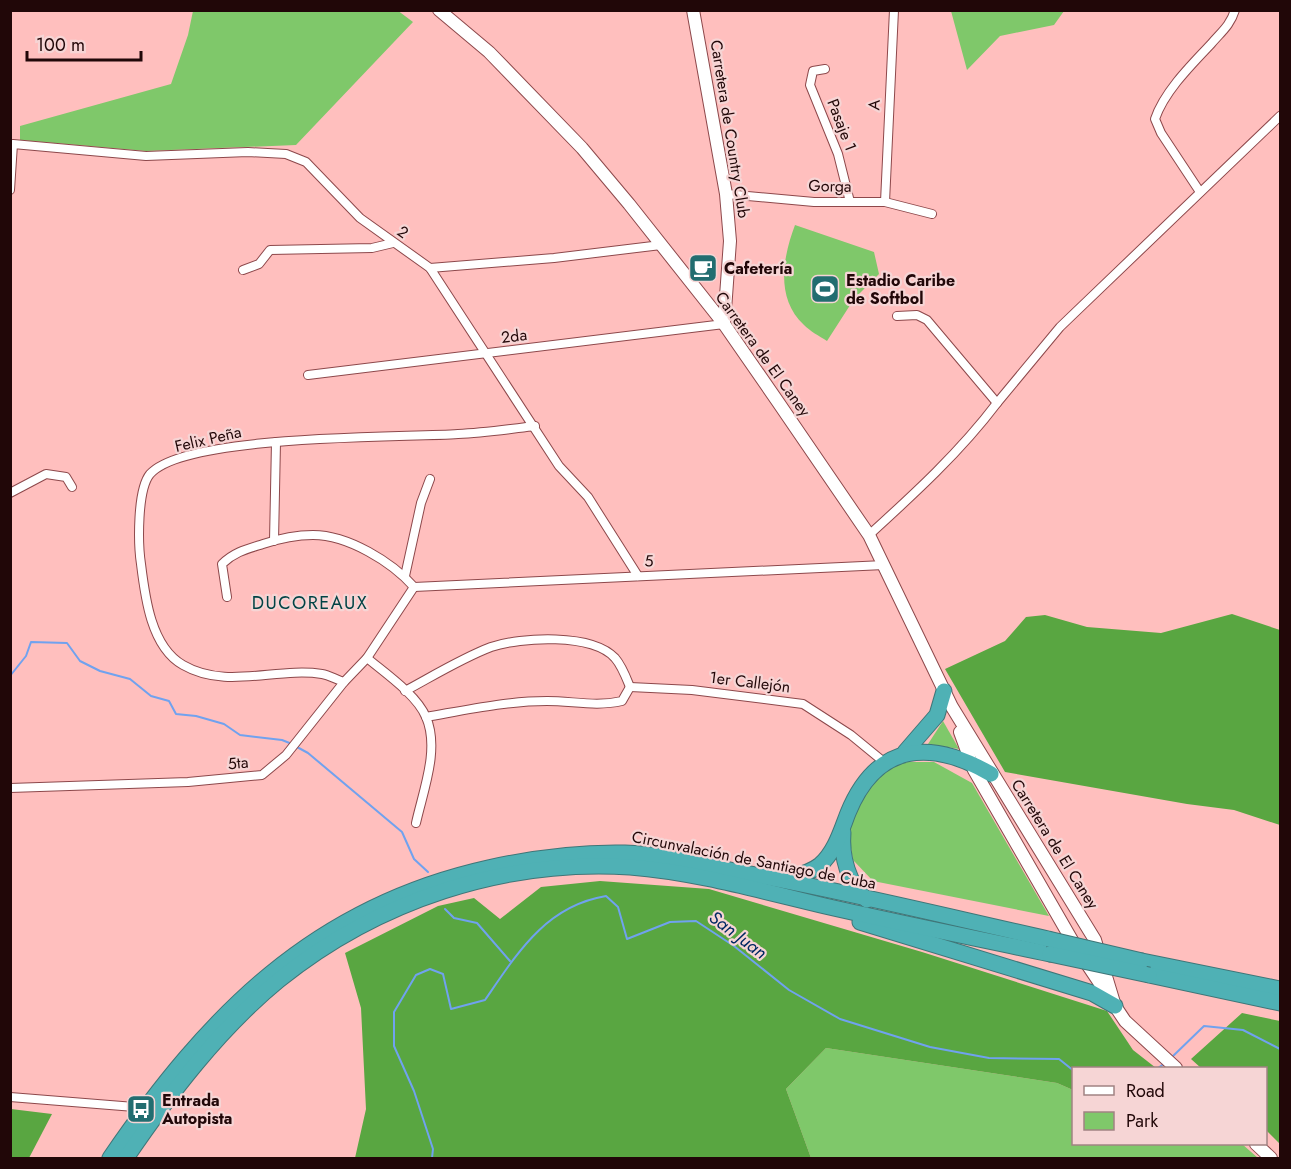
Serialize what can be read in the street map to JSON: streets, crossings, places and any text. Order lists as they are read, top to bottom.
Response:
{
  "streets": {
    "highway": ["Circunvalación de Santiago de Cuba"],
    "main road": ["Carretera de Country Club", "Carretera de El Caney"],
    "street": [
      "A",
      "Pasaje 1",
      "Gorga",
      "2",
      "2da",
      "Felix Peña",
      "5",
      "1er Callejón",
      "5ta"
    ]
  },
  "crossings": [
    ["A", "Gorga"],
    ["Pasaje 1", "Gorga"],
    ["Carretera de Country Club", "Gorga"],
    ["Carretera de Country Club", "2da"],
    ["Carretera de Country Club", "Carretera de El Caney"],
    ["2", "2da"],
    ["2", "Felix Peña"],
    ["2", "5"],
    ["2da", "Carretera de El Caney"],
    ["Carretera de El Caney", "5"],
    ["Felix Peña", "5ta"],
    ["5", "5ta"]
  ],
  "districts": ["DUCOREAUX"],
  "water": ["San Juan"],
  "places": {
    "cafe": ["Cafetería"],
    "sports": ["Estadio Caribe de Softbol"],
    "bus stop": ["Entrada Autopista"]
  },
  "legend": ["Road", "Park"],
  "scale_bar": "100 m"
}
